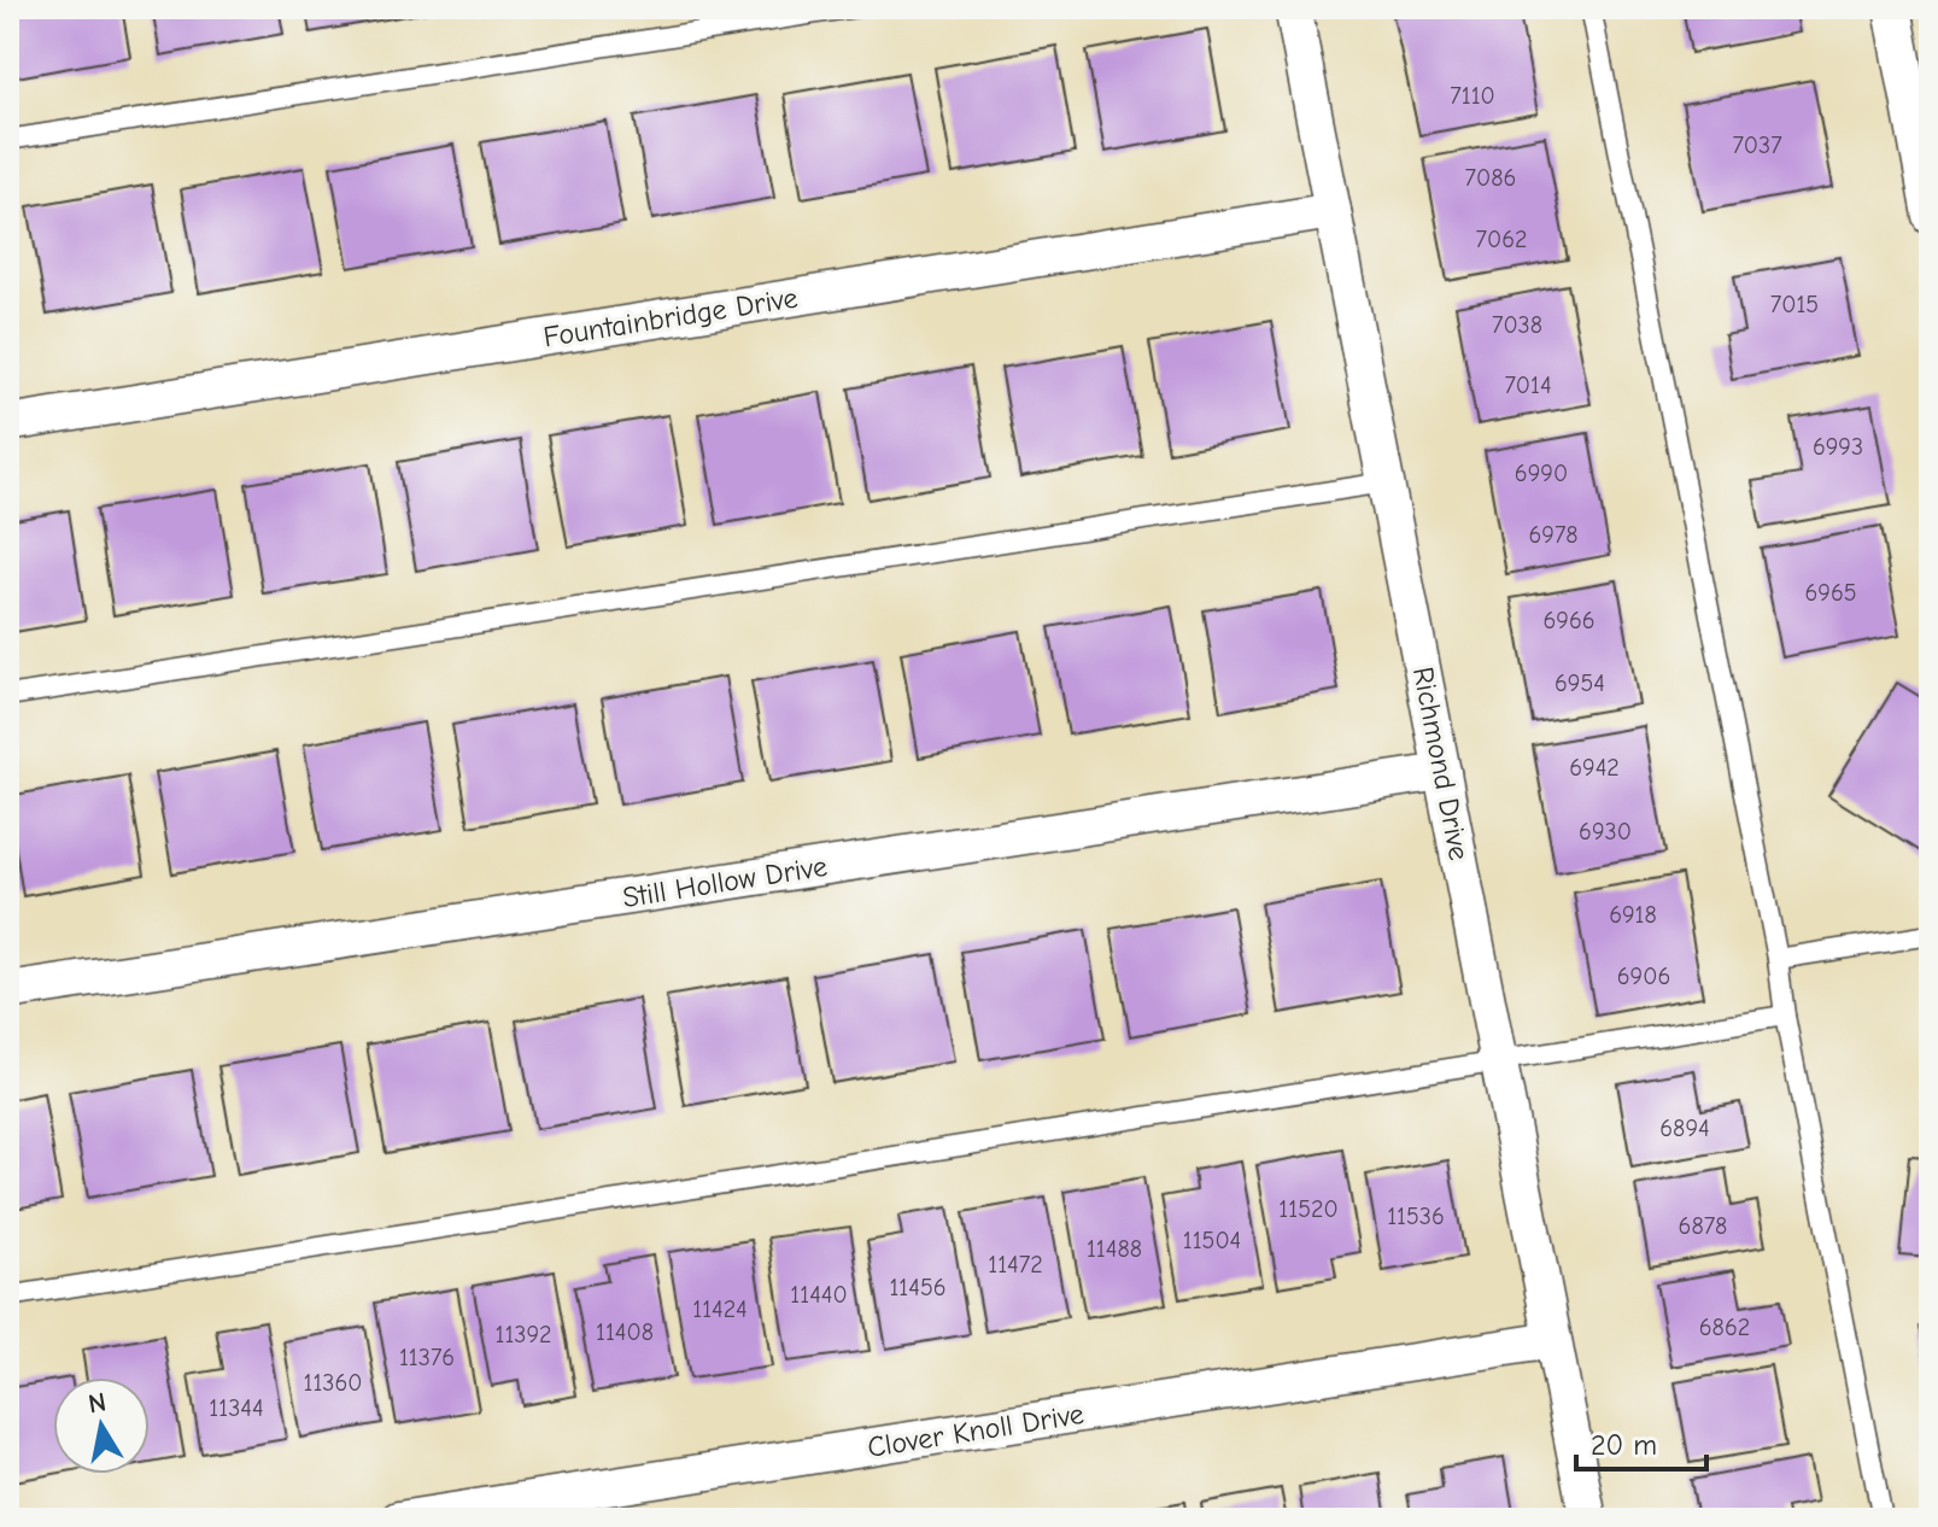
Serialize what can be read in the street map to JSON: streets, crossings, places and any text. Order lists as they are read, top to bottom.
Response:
{
  "streets": {
    "street": [
      "Fountainbridge Drive",
      "Richmond Drive",
      "Still Hollow Drive",
      "Clover Knoll Drive"
    ]
  },
  "crossings": [
    ["Fountainbridge Drive", "Richmond Drive"],
    ["Richmond Drive", "Still Hollow Drive"],
    ["Richmond Drive", "Clover Knoll Drive"]
  ],
  "house_numbers": [
    "7110",
    "7037",
    "7086",
    "7062",
    "7015",
    "7038",
    "7014",
    "6993",
    "6990",
    "6978",
    "6965",
    "6966",
    "6954",
    "6942",
    "6930",
    "6918",
    "6906",
    "6894",
    "11520",
    "11536",
    "6878",
    "11504",
    "11488",
    "11472",
    "11456",
    "11440",
    "11424",
    "6862",
    "11408",
    "11392",
    "11376",
    "11360",
    "11344"
  ],
  "scale_bar": "20 m",
  "north": "top"
}
